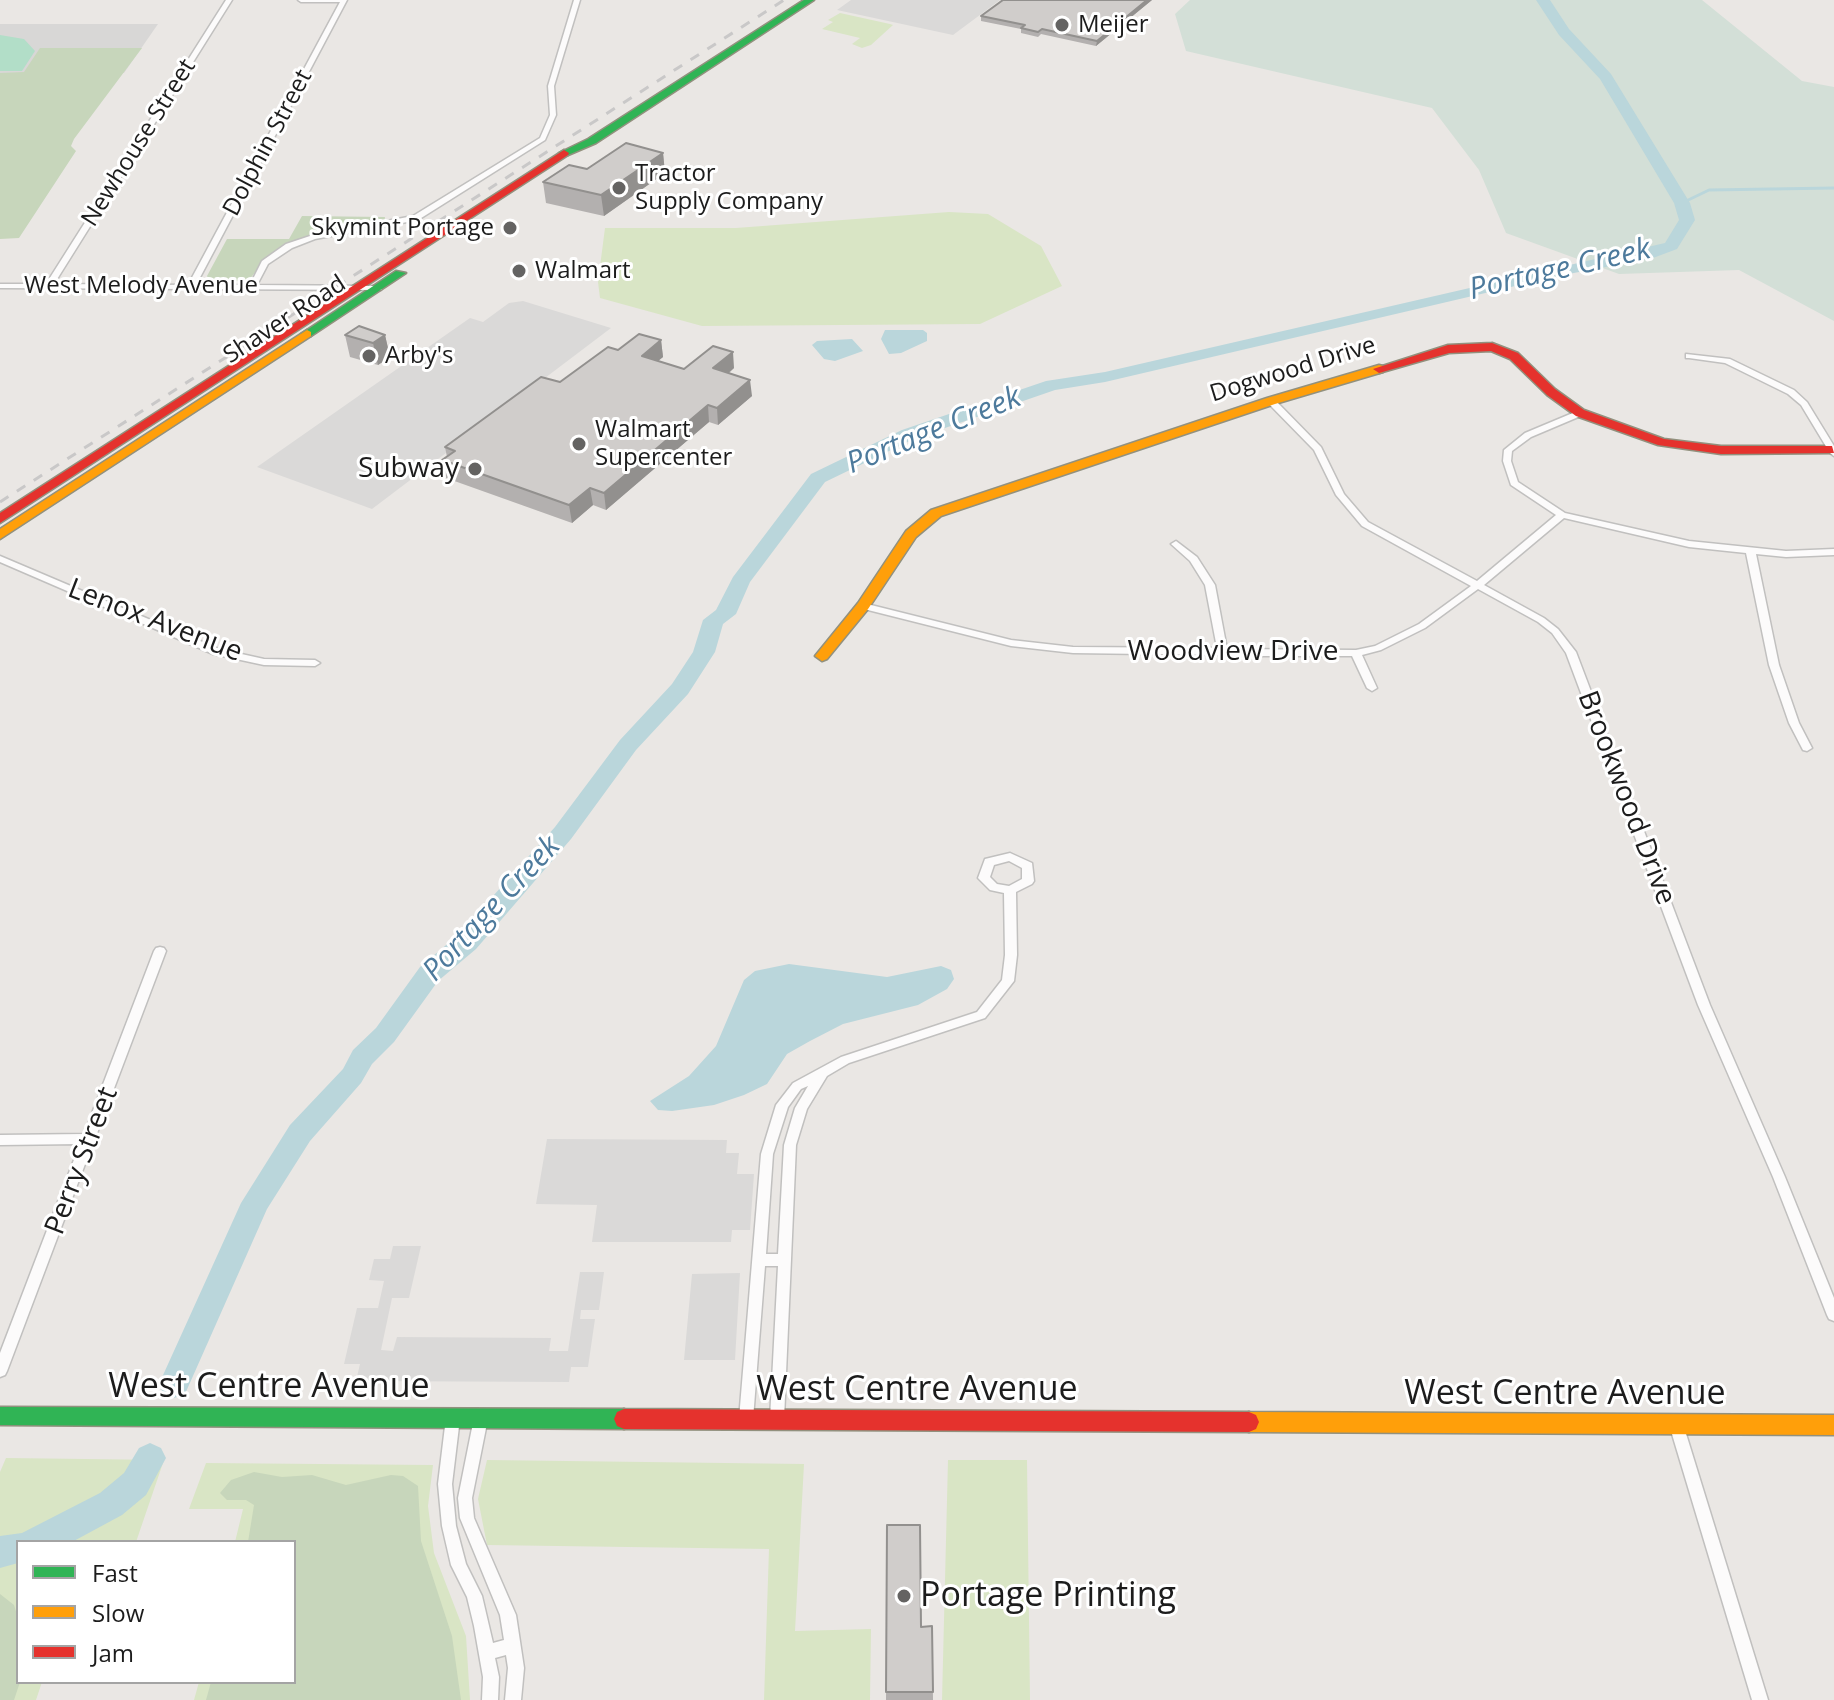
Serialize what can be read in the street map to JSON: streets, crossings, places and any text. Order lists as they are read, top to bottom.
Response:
{
  "streets": {
    "main road": ["Shaver Road", "Dogwood Drive", "West Centre Avenue"],
    "street": [
      "Newhouse Street",
      "Dolphin Street",
      "West Melody Avenue",
      "Lenox Avenue",
      "Woodview Drive",
      "Brookwood Drive",
      "Perry Street"
    ]
  },
  "crossings": [
    ["Newhouse Street", "West Melody Avenue"],
    ["Dolphin Street", "West Melody Avenue"],
    ["West Melody Avenue", "Shaver Road"],
    ["Dogwood Drive", "Woodview Drive"],
    ["Dogwood Drive", "Brookwood Drive"],
    ["Woodview Drive", "Brookwood Drive"]
  ],
  "water": ["Portage Creek"],
  "places": [
    "Meijer",
    "Tractor Supply Company",
    "Skymint Portage",
    "Walmart",
    "Arby's",
    "Walmart Supercenter",
    "Subway",
    "Portage Printing"
  ],
  "legend": ["Fast", "Slow", "Jam"]
}
